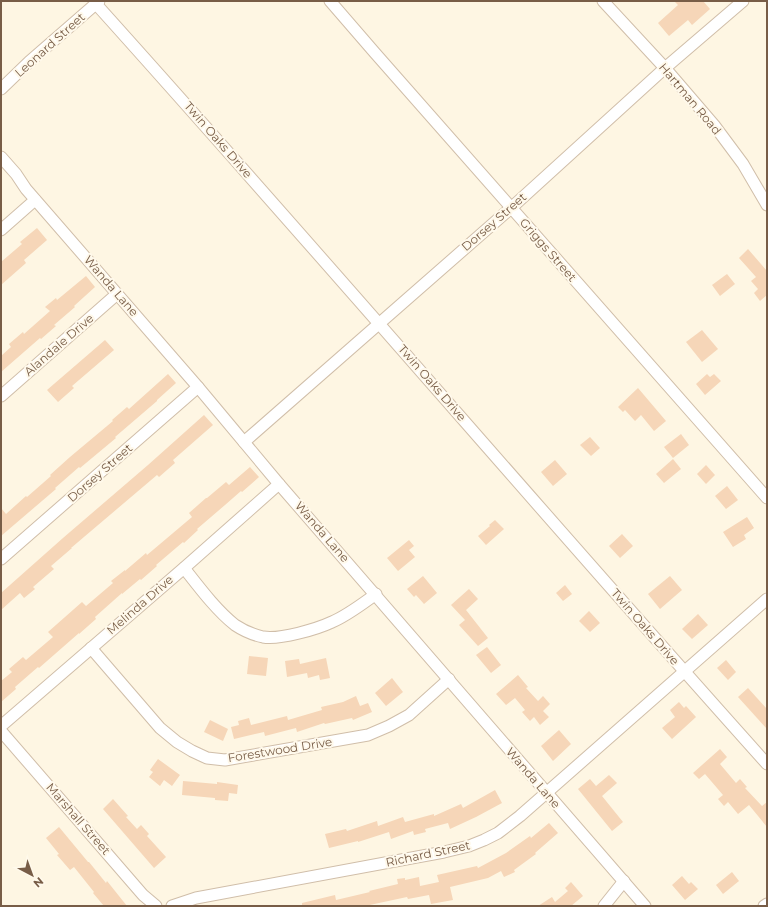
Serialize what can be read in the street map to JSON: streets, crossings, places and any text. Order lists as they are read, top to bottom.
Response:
{
  "streets": {
    "street": [
      "Leonard Street",
      "Hartman Road",
      "Twin Oaks Drive",
      "Dorsey Street",
      "Griggs Street",
      "Wanda Lane",
      "Alandale Drive",
      "Melinda Drive",
      "Forestwood Drive",
      "Marshall Street",
      "Richard Street"
    ]
  },
  "crossings": [
    ["Leonard Street", "Twin Oaks Drive"],
    ["Hartman Road", "Dorsey Street"],
    ["Twin Oaks Drive", "Dorsey Street"],
    ["Twin Oaks Drive", "Richard Street"],
    ["Dorsey Street", "Griggs Street"],
    ["Dorsey Street", "Wanda Lane"],
    ["Wanda Lane", "Alandale Drive"],
    ["Wanda Lane", "Melinda Drive"],
    ["Wanda Lane", "Forestwood Drive"],
    ["Wanda Lane", "Richard Street"],
    ["Melinda Drive", "Forestwood Drive"]
  ],
  "north": "bottom right"
}
